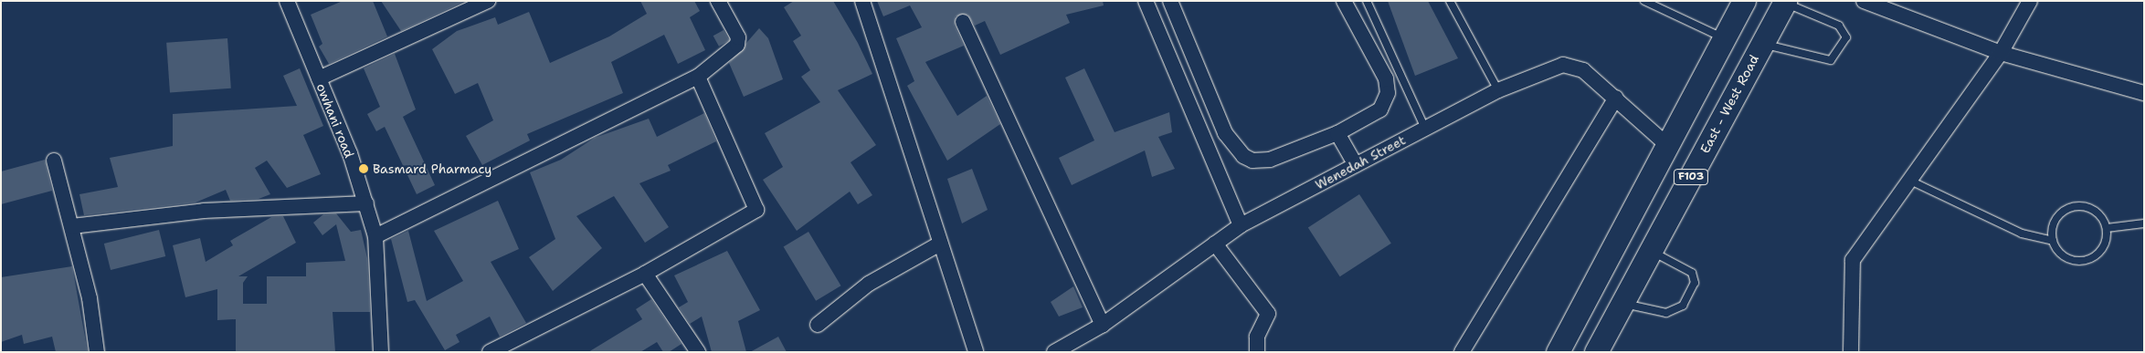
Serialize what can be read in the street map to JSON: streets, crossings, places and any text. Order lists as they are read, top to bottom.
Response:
{
  "streets": {
    "main road": ["East - West Road", "F103"],
    "street": ["owhani road", "Wenedah Street"]
  },
  "crossings": [
    ["Wenedah Street", "F103"]
  ],
  "places": ["Basmard Pharmacy"]
}
